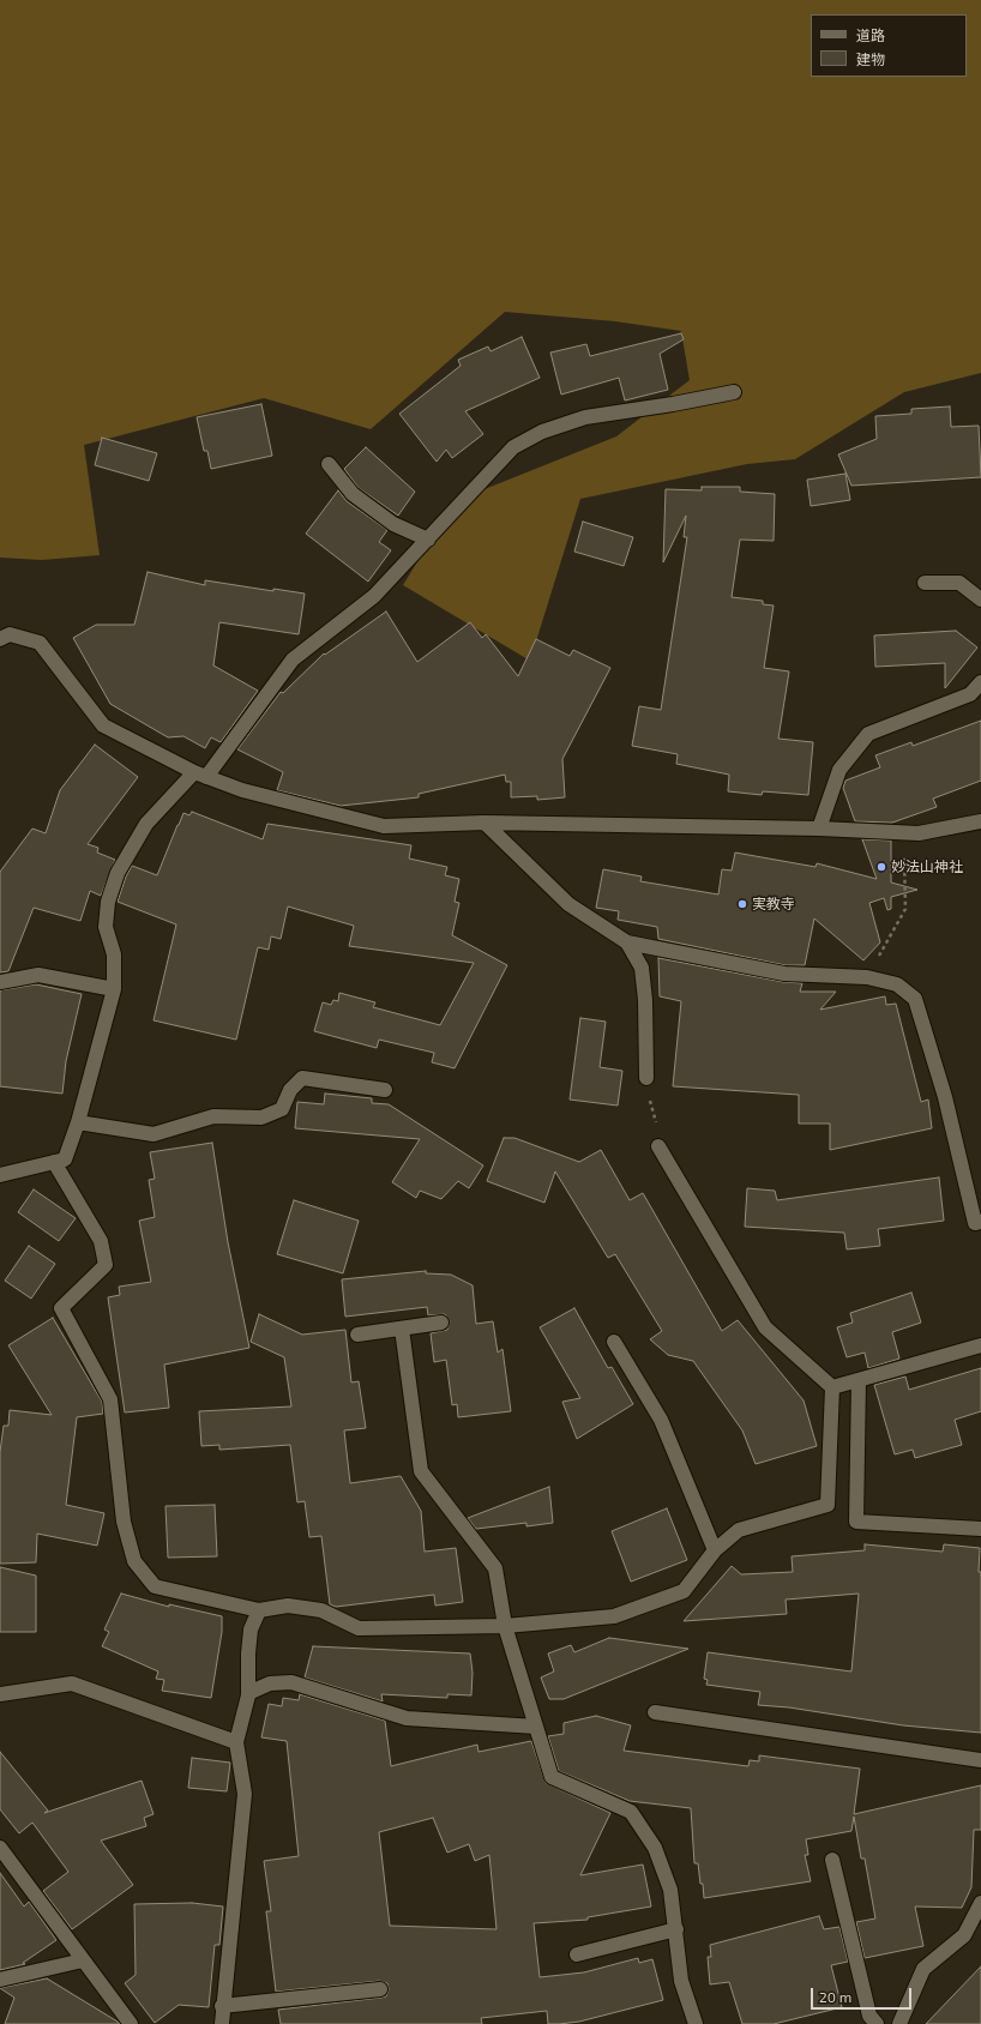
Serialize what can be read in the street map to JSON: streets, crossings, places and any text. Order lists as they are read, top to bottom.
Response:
{
  "places": ["妙法山神社", "実教寺"],
  "legend": ["道路", "建物"],
  "scale_bar": "20 m"
}
